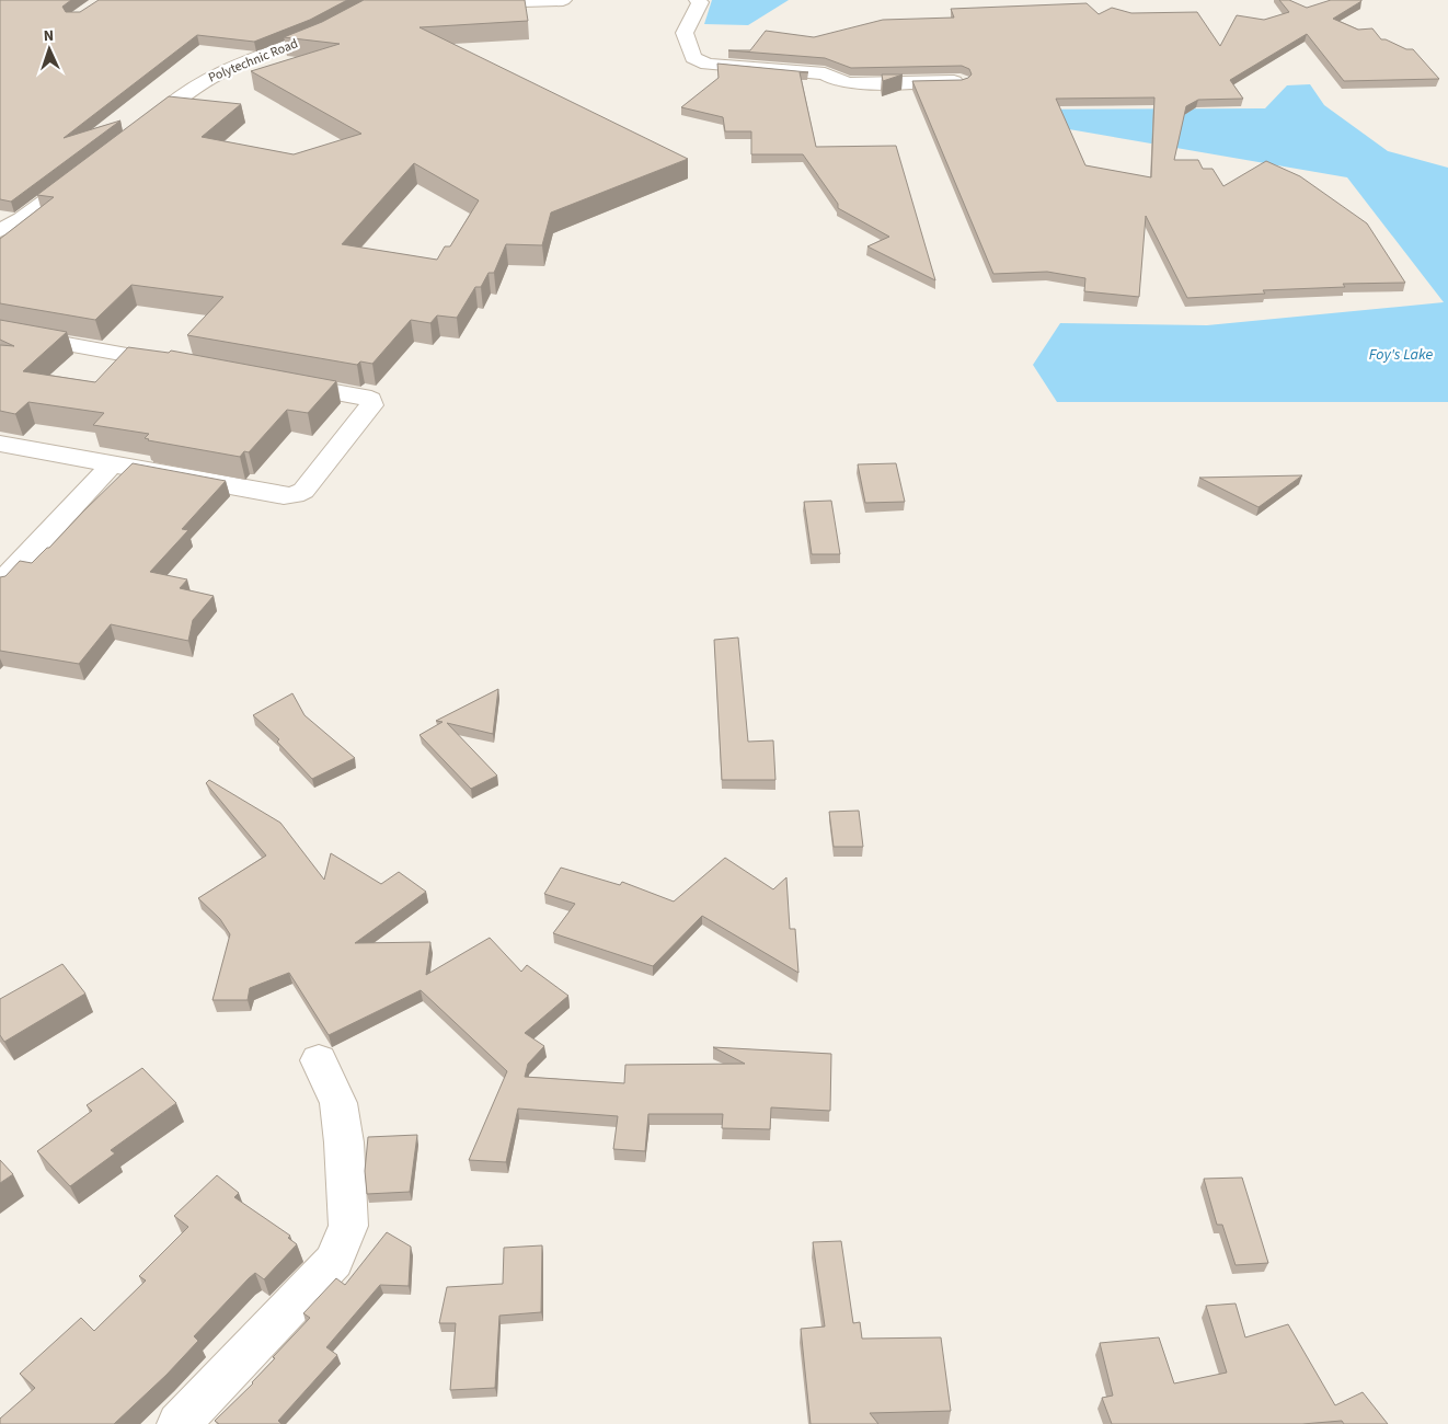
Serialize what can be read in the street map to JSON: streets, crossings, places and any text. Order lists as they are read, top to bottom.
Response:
{
  "streets": {
    "street": ["Polytechnic Road"]
  },
  "water": ["Foy's Lake"],
  "north": "top"
}
